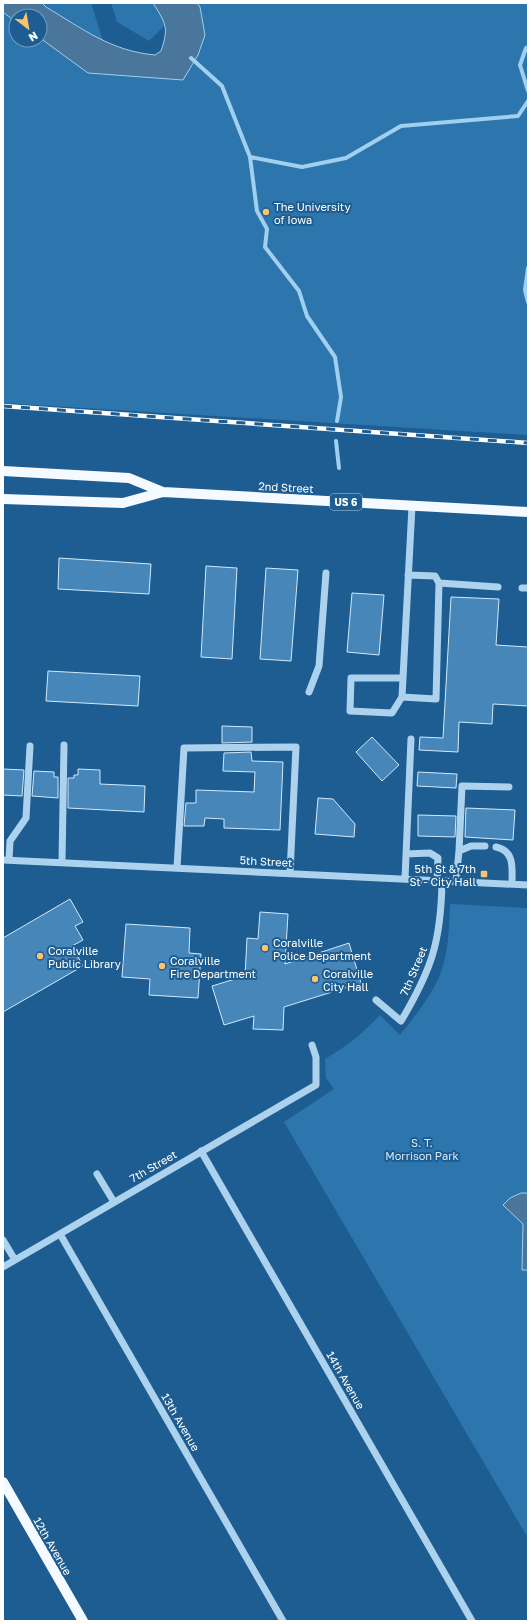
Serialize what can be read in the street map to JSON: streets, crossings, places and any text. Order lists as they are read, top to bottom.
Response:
{
  "streets": {
    "main road": ["2nd Street", "US 6", "12th Avenue"],
    "street": [
      "5th Street",
      "7th Street",
      "14th Avenue",
      "13th Avenue"
    ]
  },
  "crossings": [
    ["5th Street", "7th Street"],
    ["7th Street", "14th Avenue"],
    ["7th Street", "13th Avenue"]
  ],
  "parks": ["S. T. Morrison Park"],
  "places": {
    "other": [
      "The University of Iowa",
      "Coralville Police Department",
      "Coralville Public Library",
      "Coralville Fire Department",
      "Coralville City Hall"
    ],
    "transit": ["5th St & 7th St - City Hall"]
  },
  "north": "bottom right"
}
